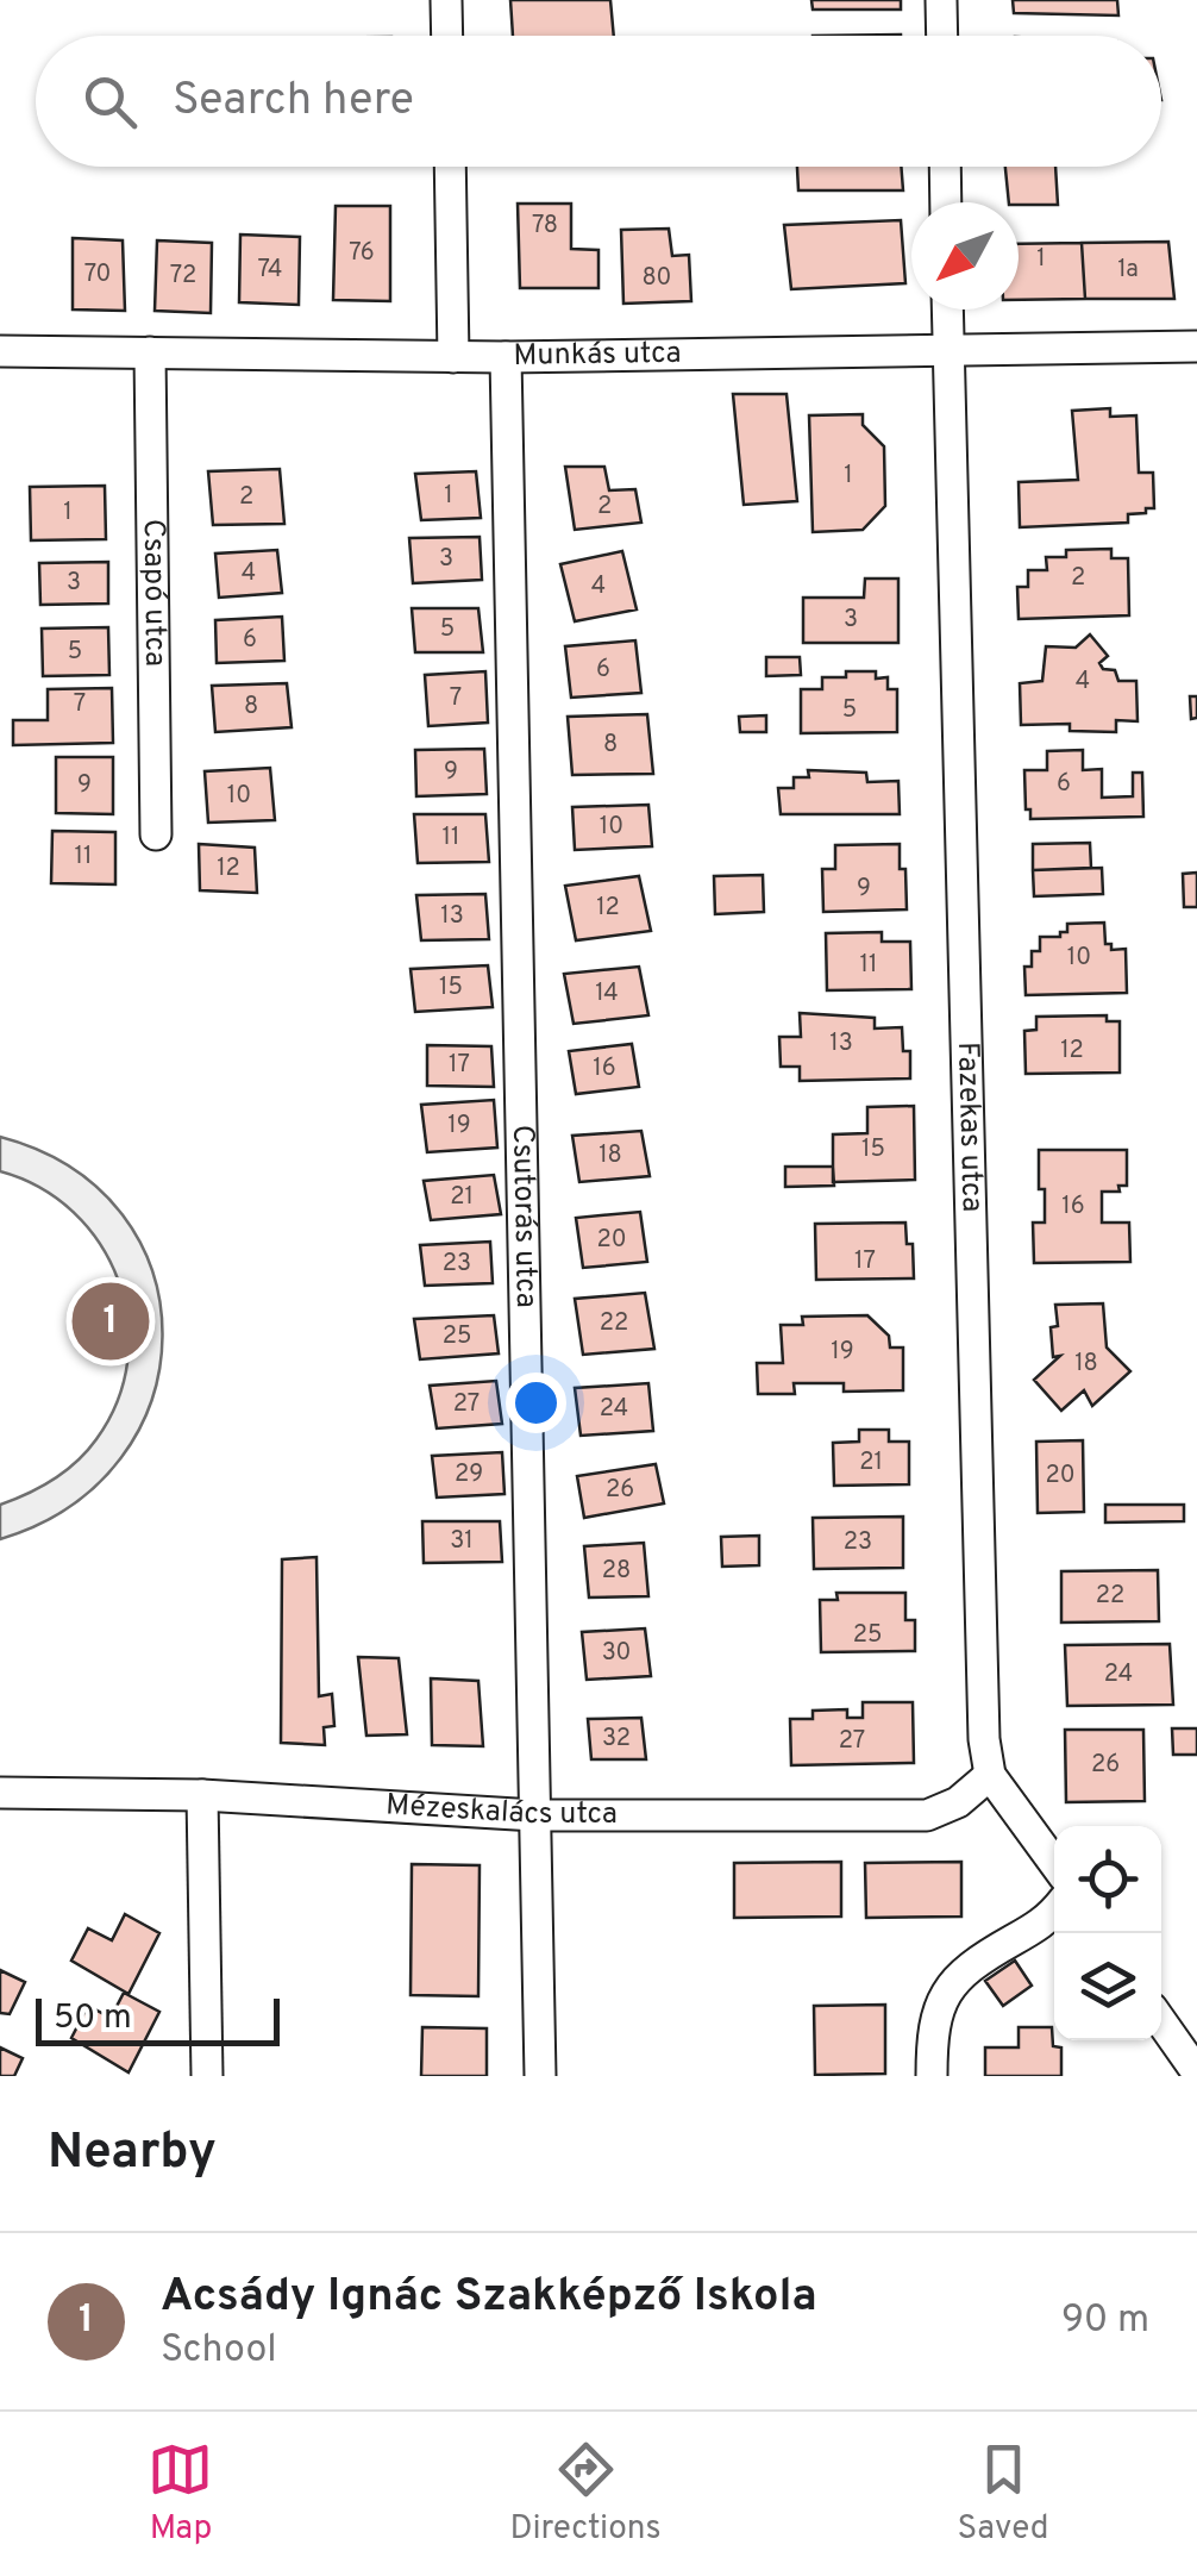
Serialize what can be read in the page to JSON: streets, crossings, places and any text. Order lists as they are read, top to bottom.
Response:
{
  "streets": {
    "street": [
      "Munkás utca",
      "Csapó utca",
      "Fazekas utca",
      "Csutorás utca",
      "Mézeskalács utca"
    ]
  },
  "crossings": [
    ["Munkás utca", "Csapó utca"],
    ["Munkás utca", "Fazekas utca"],
    ["Munkás utca", "Csutorás utca"],
    ["Fazekas utca", "Mézeskalács utca"],
    ["Csutorás utca", "Mézeskalács utca"]
  ],
  "house_numbers": [
    "78",
    "76",
    "1",
    "74",
    "1a",
    "70",
    "72",
    "80",
    "1",
    "1",
    "2",
    "2",
    "1",
    "3",
    "4",
    "2",
    "3",
    "4",
    "3",
    "5",
    "6",
    "5",
    "6",
    "4",
    "7",
    "7",
    "8",
    "5",
    "8",
    "9",
    "6",
    "9",
    "10",
    "10",
    "11",
    "11",
    "12",
    "9",
    "12",
    "13",
    "10",
    "11",
    "15",
    "14",
    "13",
    "12",
    "17",
    "16",
    "19",
    "15",
    "18",
    "21",
    "16",
    "20",
    "17",
    "23",
    "22",
    "25",
    "19",
    "18",
    "27",
    "24",
    "21",
    "29",
    "20",
    "26",
    "31",
    "23",
    "28",
    "22",
    "25",
    "30",
    "24",
    "32",
    "27",
    "26"
  ],
  "scale_bar": "50 m",
  "north": "bottom left",
  "page": {
    "search": "Search here",
    "pins": "1",
    "scale": "50 m",
    "heading": "Nearby",
    "list": [
      {
        "mark": "1",
        "name": "Acsády Ignác Szakképző Iskola",
        "note": "School",
        "value": "90 m"
      }
    ],
    "nav": ["Map", "Directions", "Saved"]
  }
}
